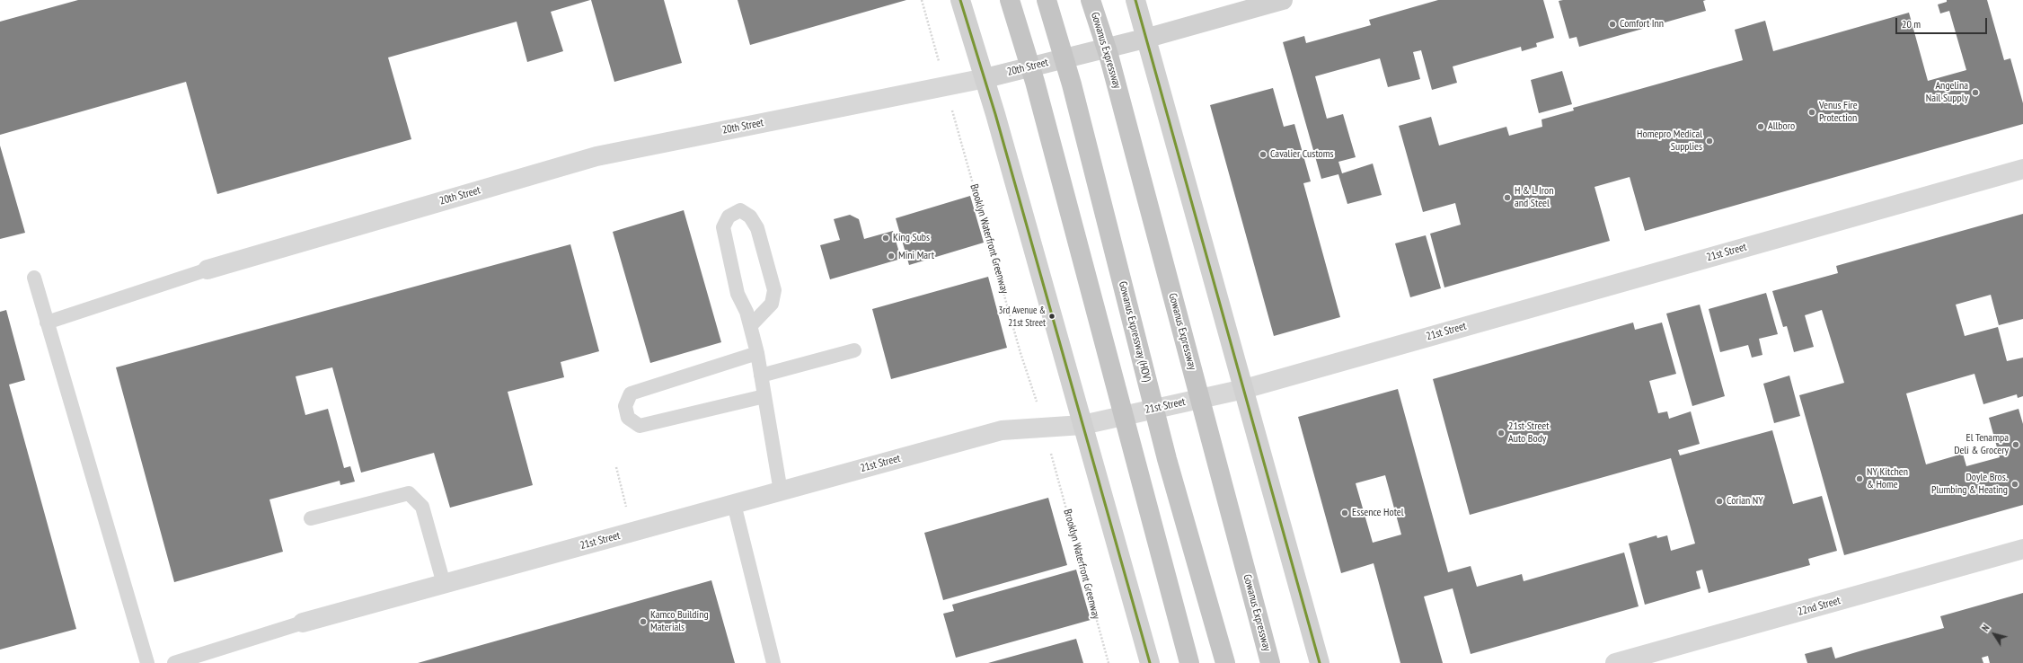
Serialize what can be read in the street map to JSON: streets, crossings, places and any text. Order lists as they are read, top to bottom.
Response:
{
  "streets": {
    "highway": ["Gowanus Expressway", "Gowanus Expressway (HOV)"],
    "main road": ["20th Street"],
    "street": ["21st Street", "22nd Street"],
    "path": ["Brooklyn Waterfront Greenway"]
  },
  "places": [
    "Comfort Inn",
    "Angelina Nail Supply",
    "Venus Fire Protection",
    "Allboro",
    "Homepro Medical Supplies",
    "Cavalier Customs",
    "H & L Iron and Steel",
    "King Subs",
    "Mini Mart",
    "3rd Avenue & 21st Street",
    "21st Street Auto Body",
    "El Tenampa Deli & Grocery",
    "NY Kitchen & Home",
    "Doyle Bros. Plumbing & Heating",
    "Corian NY",
    "Essence Hotel",
    "Kamco Building Materials"
  ],
  "scale_bar": "20 m",
  "north": "top left"
}
